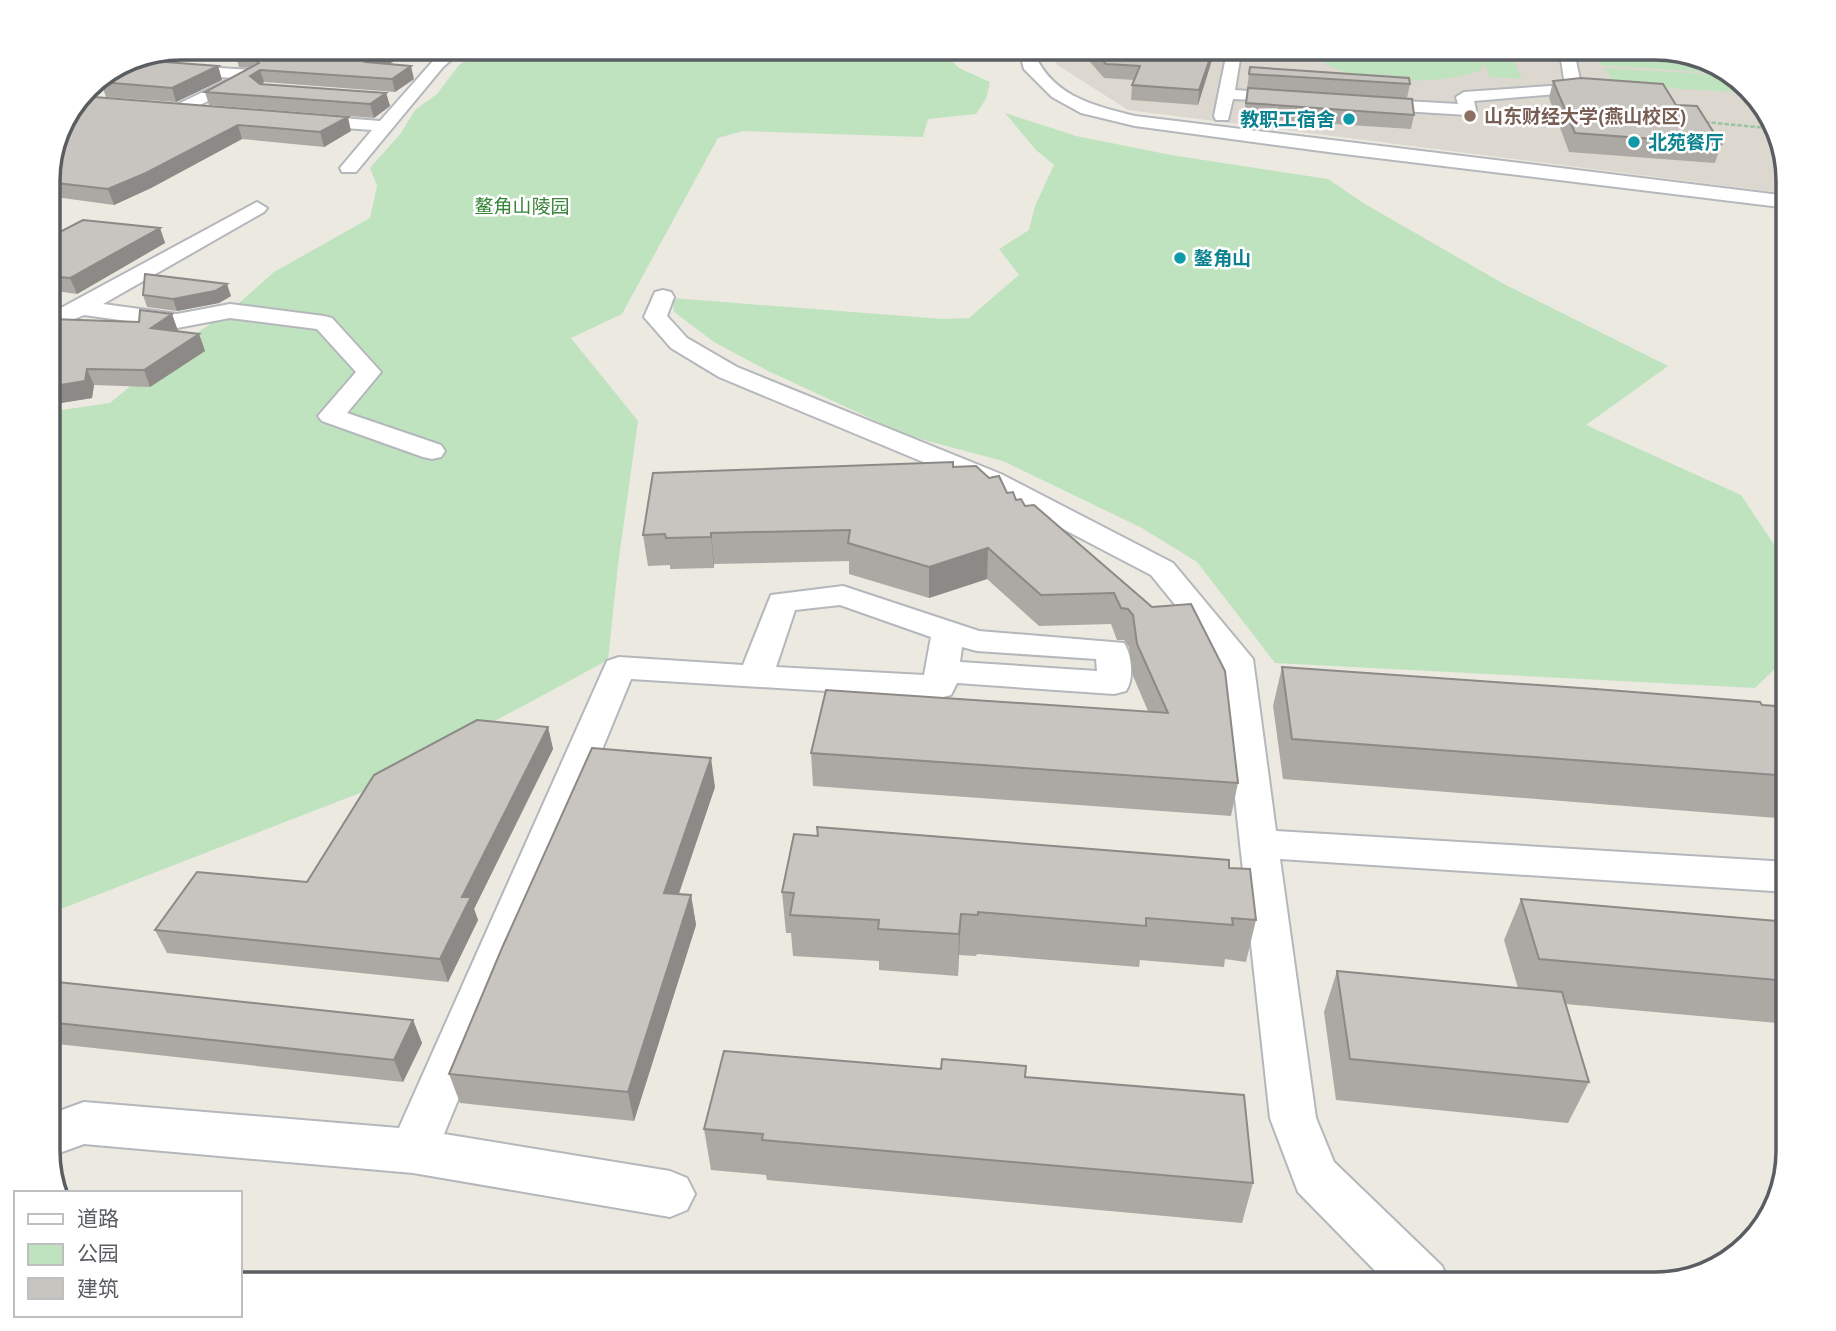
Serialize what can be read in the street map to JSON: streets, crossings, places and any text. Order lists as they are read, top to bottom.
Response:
{
  "parks": ["鳌角山陵园"],
  "places": [
    "山东财经大学(燕山校区)",
    "教职工宿舍",
    "北苑餐厅",
    "鏊角山"
  ],
  "legend": ["道路", "公园", "建筑"]
}
